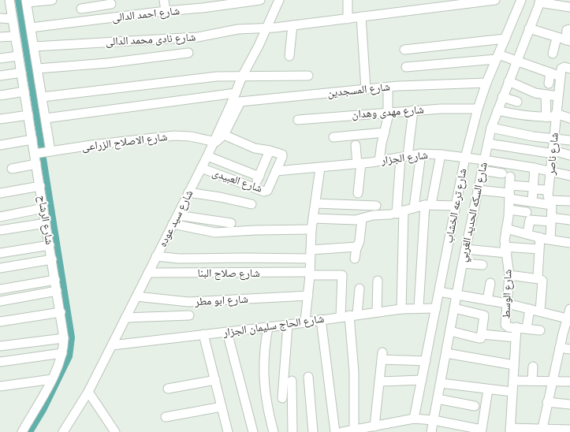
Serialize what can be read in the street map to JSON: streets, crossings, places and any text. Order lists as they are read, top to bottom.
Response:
{
  "streets": {
    "street": [
      "شارع احمد الدالى",
      "شارع نادى محمد الدالى",
      "شارع المسجدين",
      "شارع مهدى وهدان",
      "شارع الاصلاح الزراعى",
      "شارع ناصر",
      "شارع الجزار",
      "شارع العبيدى",
      "شارع ترعه الخشاب",
      "شارع السكه الحديد الغربي",
      "شارع سيد عوده",
      "شارع الرشاح",
      "شارع صلاح البنا",
      "شارع الوسط",
      "شارع ابو مطر",
      "شارع الحاج سليمان الجزار"
    ]
  },
  "crossings": [
    ["شارع نادى محمد الدالى", "شارع سيد عوده"],
    ["شارع المسجدين", "شارع ترعه الخشاب"],
    ["شارع المسجدين", "شارع سيد عوده"],
    ["شارع مهدى وهدان", "شارع ترعه الخشاب"],
    ["شارع الاصلاح الزراعى", "شارع سيد عوده"],
    ["شارع الاصلاح الزراعى", "شارع الرشاح"],
    ["شارع ناصر", "شارع الجزار"],
    ["شارع الجزار", "شارع العبيدى"],
    ["شارع الجزار", "شارع ترعه الخشاب"],
    ["شارع الجزار", "شارع السكه الحديد الغربي"],
    ["شارع العبيدى", "شارع سيد عوده"],
    ["شارع ترعه الخشاب", "شارع الحاج سليمان الجزار"],
    ["شارع السكه الحديد الغربي", "شارع الوسط"],
    ["شارع سيد عوده", "شارع صلاح البنا"],
    ["شارع سيد عوده", "شارع ابو مطر"],
    ["شارع سيد عوده", "شارع الحاج سليمان الجزار"],
    ["شارع صلاح البنا", "شارع الحاج سليمان الجزار"]
  ]
}
